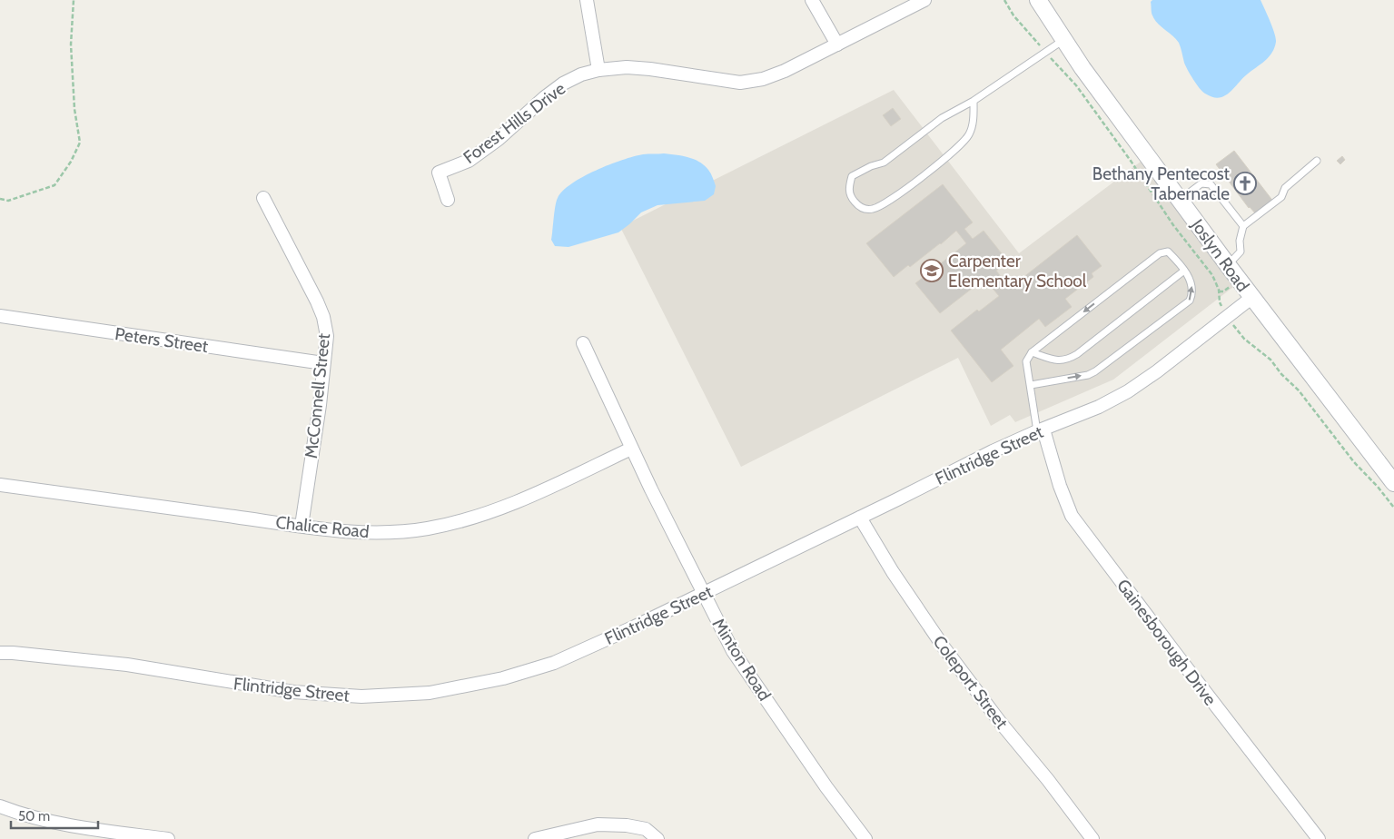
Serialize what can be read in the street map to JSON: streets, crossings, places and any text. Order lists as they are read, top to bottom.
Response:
{
  "streets": {
    "street": [
      "Forest Hills Drive",
      "Joslyn Road",
      "Peters Street",
      "McConnell Street",
      "Flintridge Street",
      "Chalice Road",
      "Gainesborough Drive",
      "Minton Road",
      "Coleport Street"
    ]
  },
  "crossings": [
    ["Joslyn Road", "Flintridge Street"],
    ["Peters Street", "McConnell Street"],
    ["McConnell Street", "Chalice Road"],
    ["Flintridge Street", "Gainesborough Drive"],
    ["Flintridge Street", "Minton Road"],
    ["Flintridge Street", "Coleport Street"],
    ["Chalice Road", "Minton Road"]
  ],
  "places": {
    "church": ["Bethany Pentecost Tabernacle"],
    "school or university": ["Carpenter Elementary School"]
  },
  "scale_bar": "50 m"
}
